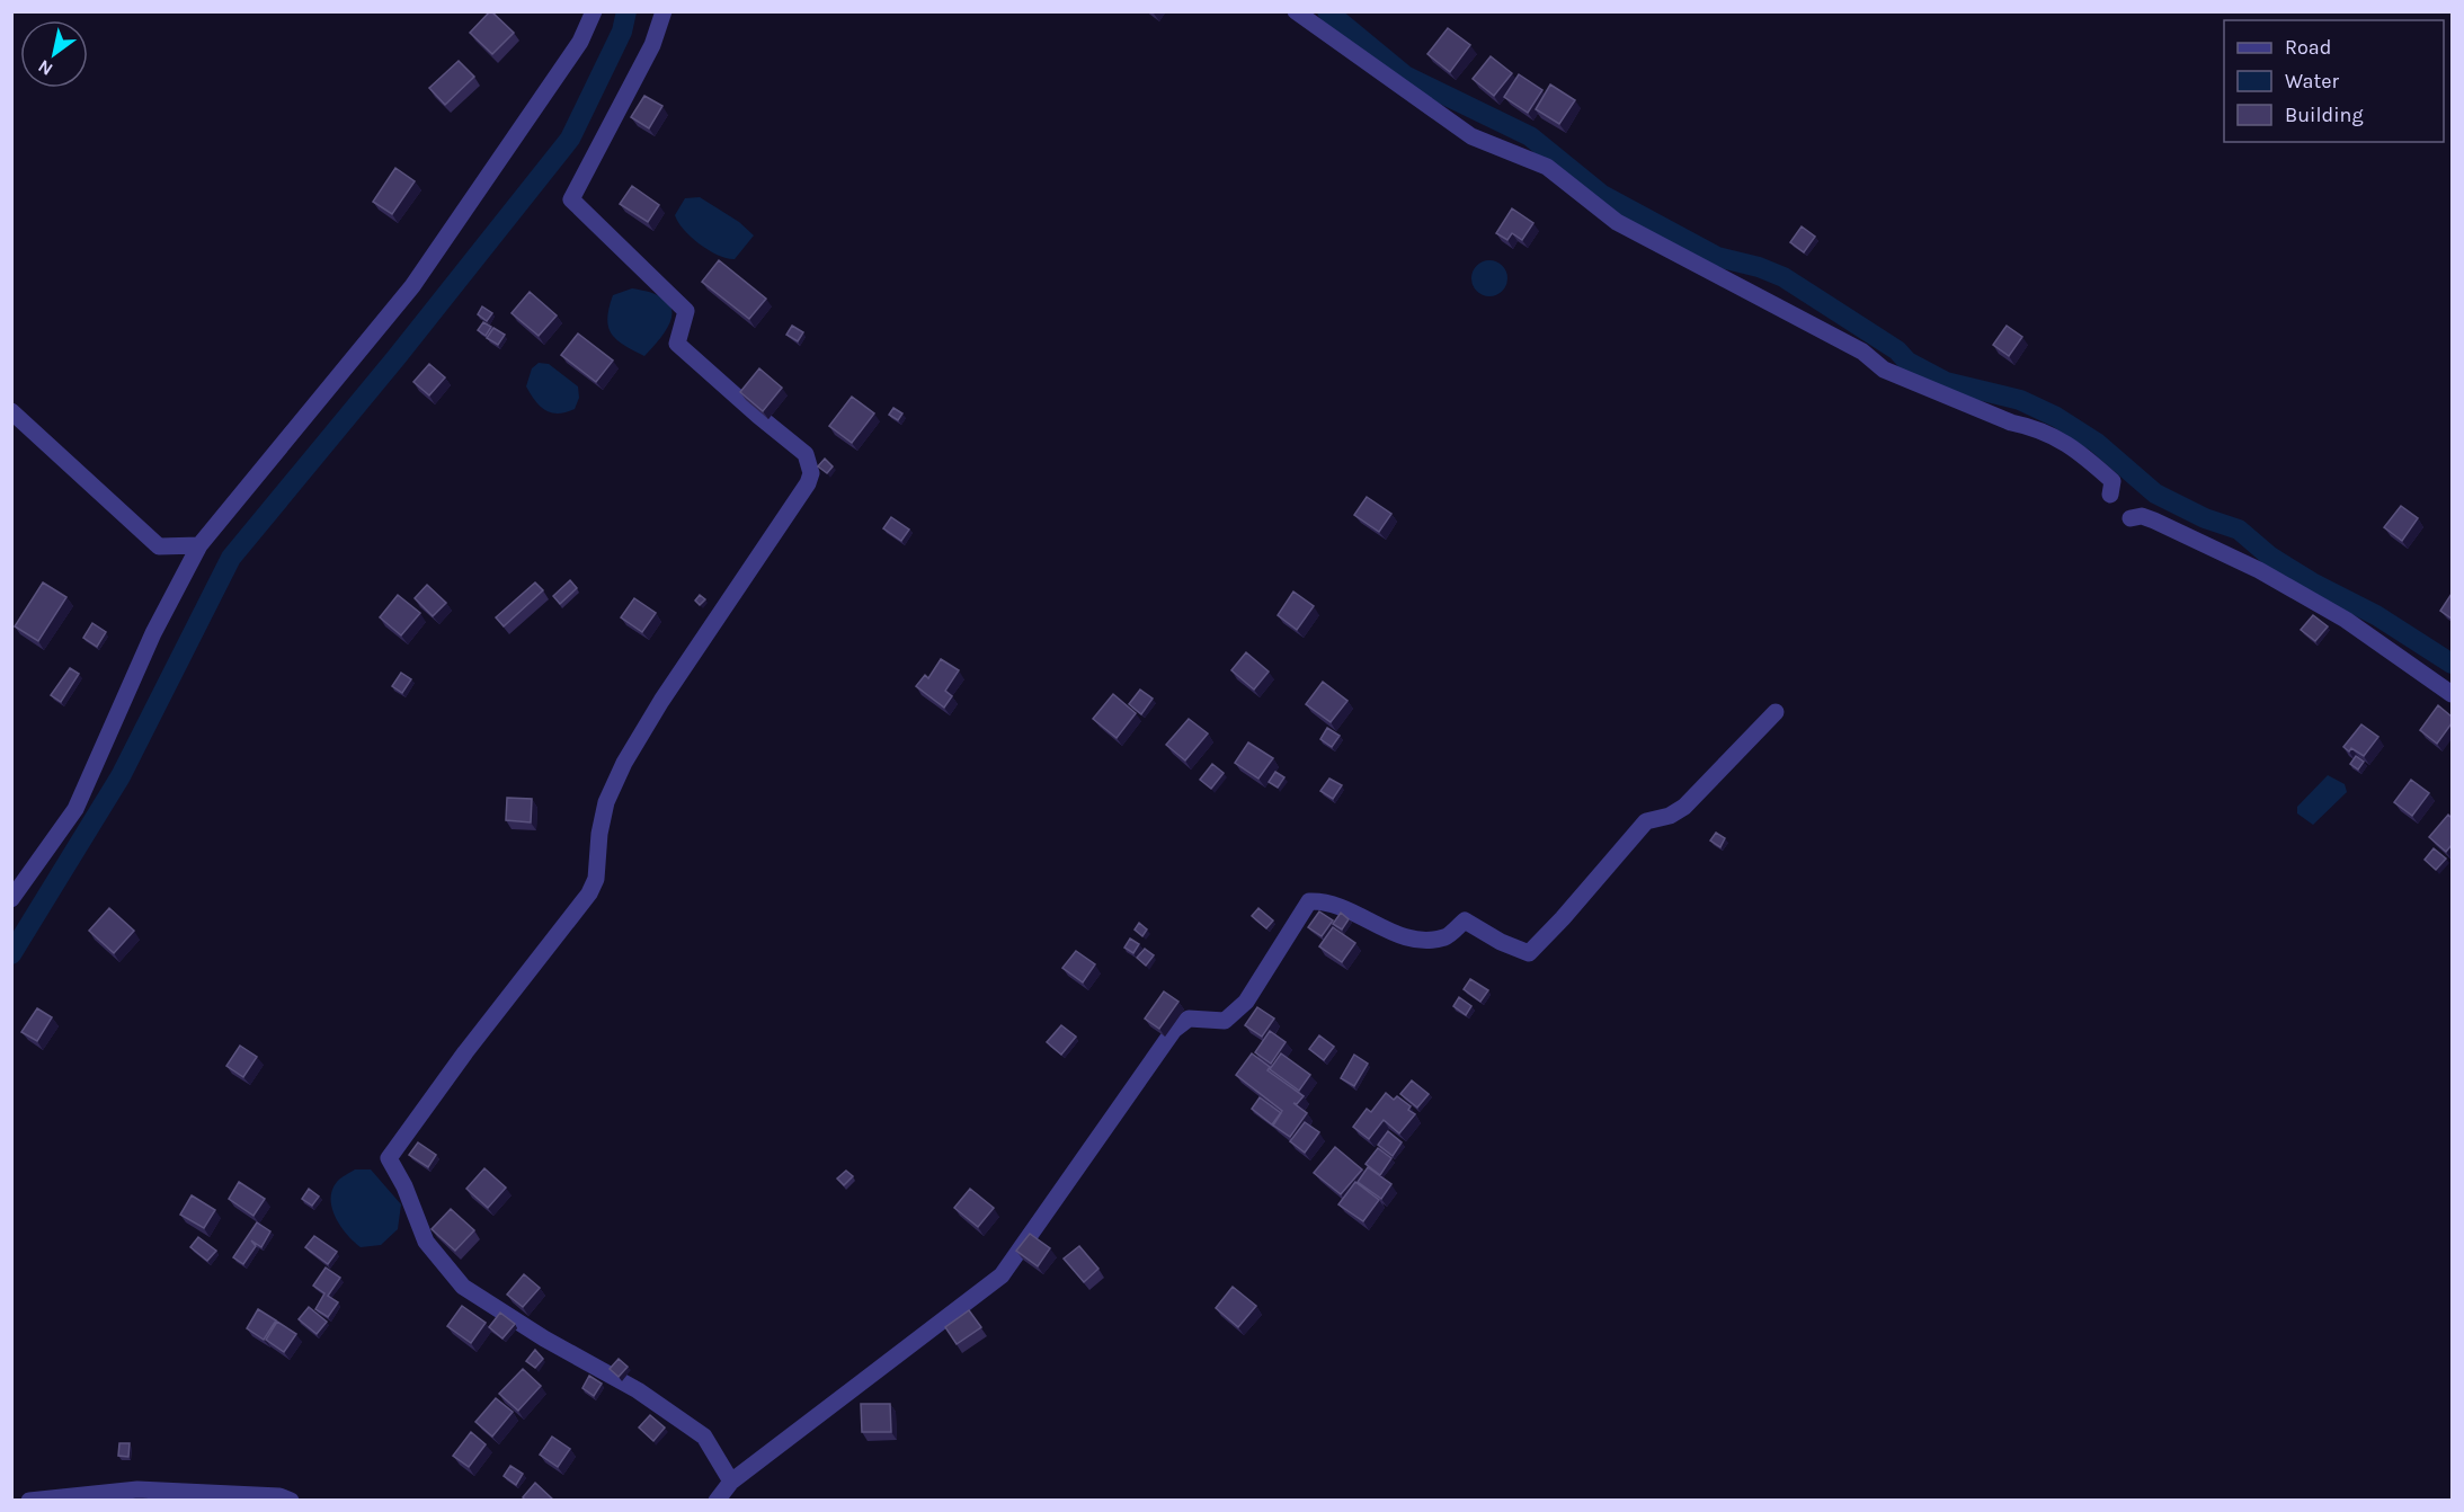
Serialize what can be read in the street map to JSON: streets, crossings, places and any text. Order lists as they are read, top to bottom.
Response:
{
  "legend": ["Road", "Water", "Building"],
  "north": "bottom left"
}
